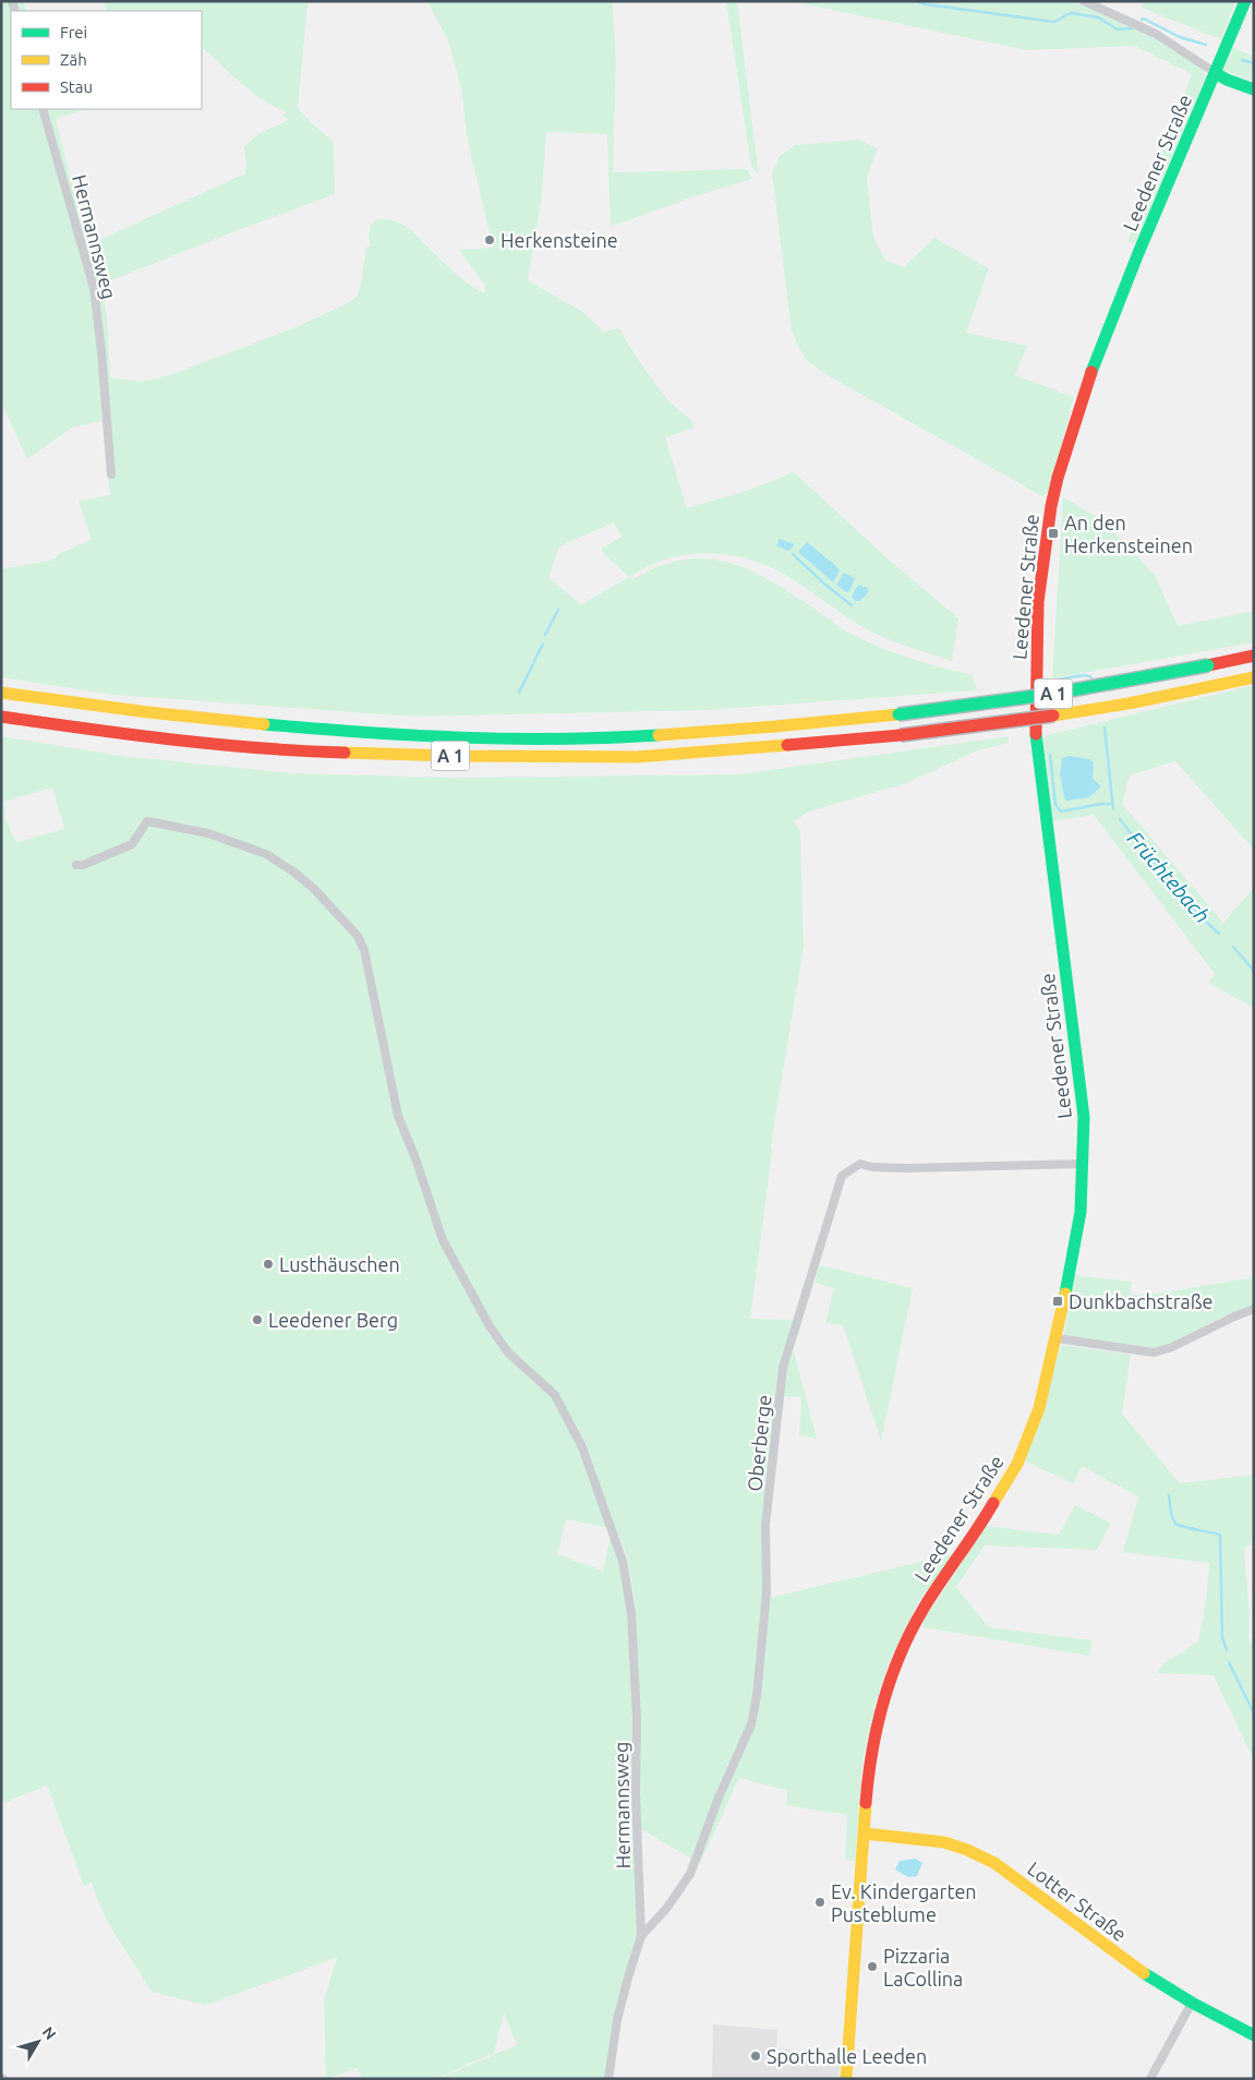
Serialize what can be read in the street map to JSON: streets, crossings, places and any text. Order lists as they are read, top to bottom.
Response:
{
  "streets": {
    "main road": ["Leedener Straße", "A 1", "Lotter Straße"],
    "street": ["Hermannsweg", "Oberberge"]
  },
  "crossings": [
    ["Leedener Straße", "Oberberge"],
    ["Leedener Straße", "Lotter Straße"],
    ["Hermannsweg", "Oberberge"]
  ],
  "water": ["Früchtebach"],
  "places": {
    "other": [
      "Herkensteine",
      "Lusthäuschen",
      "Leedener Berg",
      "Ev. Kindergarten Pusteblume",
      "Pizzaria LaCollina",
      "Sporthalle Leeden"
    ],
    "transit": ["An den Herkensteinen", "Dunkbachstraße"]
  },
  "legend": ["Frei", "Zäh", "Stau"],
  "north": "top right"
}
